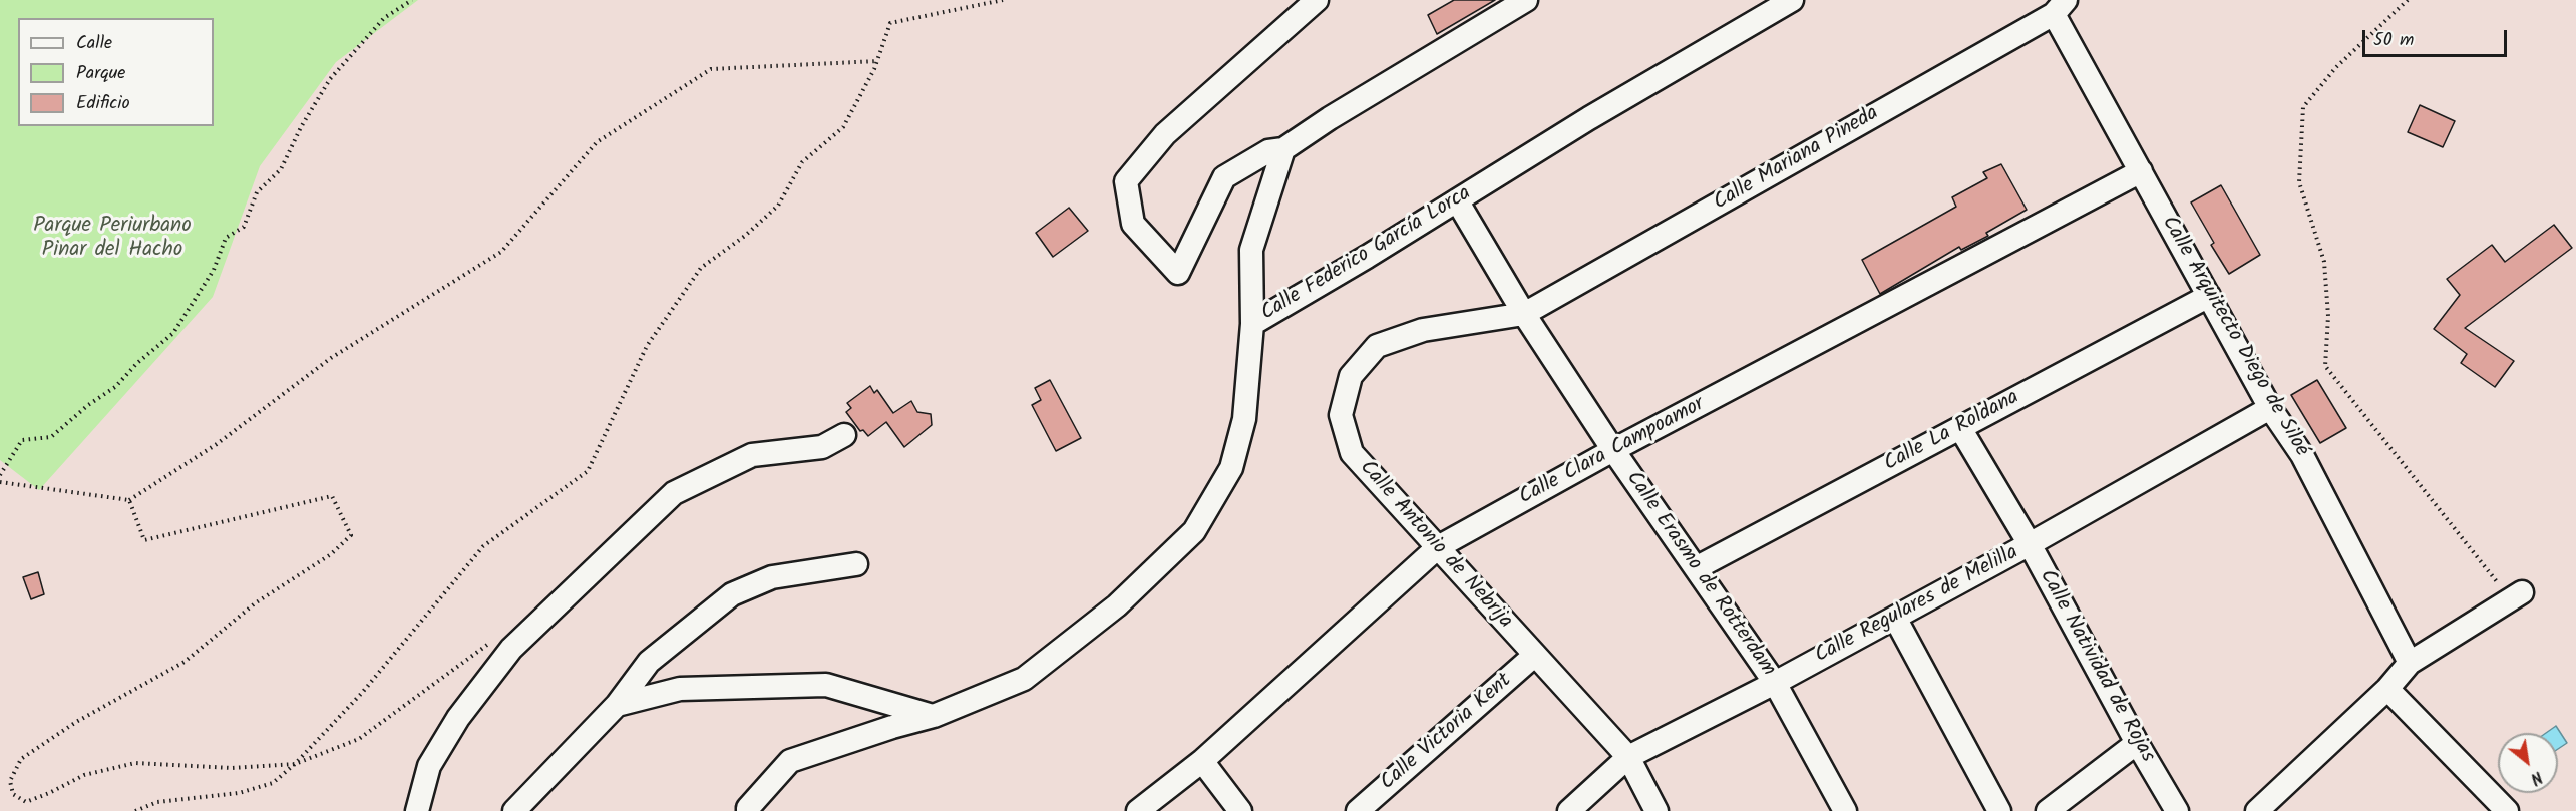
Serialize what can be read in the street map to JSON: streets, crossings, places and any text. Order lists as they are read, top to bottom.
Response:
{
  "streets": {
    "street": [
      "Calle Mariana Pineda",
      "Calle Federico García Lorca",
      "Calle Arquitecto Diego de Siloé",
      "Calle La Roldana",
      "Calle Clara Campoamor",
      "Calle Antonio de Nebrija",
      "Calle Erasmo de Rotterdam",
      "Calle Regulares de Melilla",
      "Calle Natividad de Rojas",
      "Calle Victoria Kent"
    ]
  },
  "crossings": [
    ["Calle Mariana Pineda", "Calle Arquitecto Diego de Siloé"],
    ["Calle Mariana Pineda", "Calle Antonio de Nebrija"],
    ["Calle Mariana Pineda", "Calle Erasmo de Rotterdam"],
    ["Calle Arquitecto Diego de Siloé", "Calle La Roldana"],
    ["Calle Arquitecto Diego de Siloé", "Calle Clara Campoamor"],
    ["Calle Arquitecto Diego de Siloé", "Calle Regulares de Melilla"],
    ["Calle La Roldana", "Calle Erasmo de Rotterdam"],
    ["Calle La Roldana", "Calle Natividad de Rojas"],
    ["Calle Clara Campoamor", "Calle Antonio de Nebrija"],
    ["Calle Clara Campoamor", "Calle Erasmo de Rotterdam"],
    ["Calle Antonio de Nebrija", "Calle Erasmo de Rotterdam"],
    ["Calle Antonio de Nebrija", "Calle Regulares de Melilla"],
    ["Calle Antonio de Nebrija", "Calle Victoria Kent"],
    ["Calle Erasmo de Rotterdam", "Calle Regulares de Melilla"],
    ["Calle Regulares de Melilla", "Calle Natividad de Rojas"]
  ],
  "parks": ["Parque Periurbano Pinar del Hacho"],
  "legend": ["Calle", "Parque", "Edificio"],
  "scale_bar": "50 m",
  "north": "bottom right"
}
